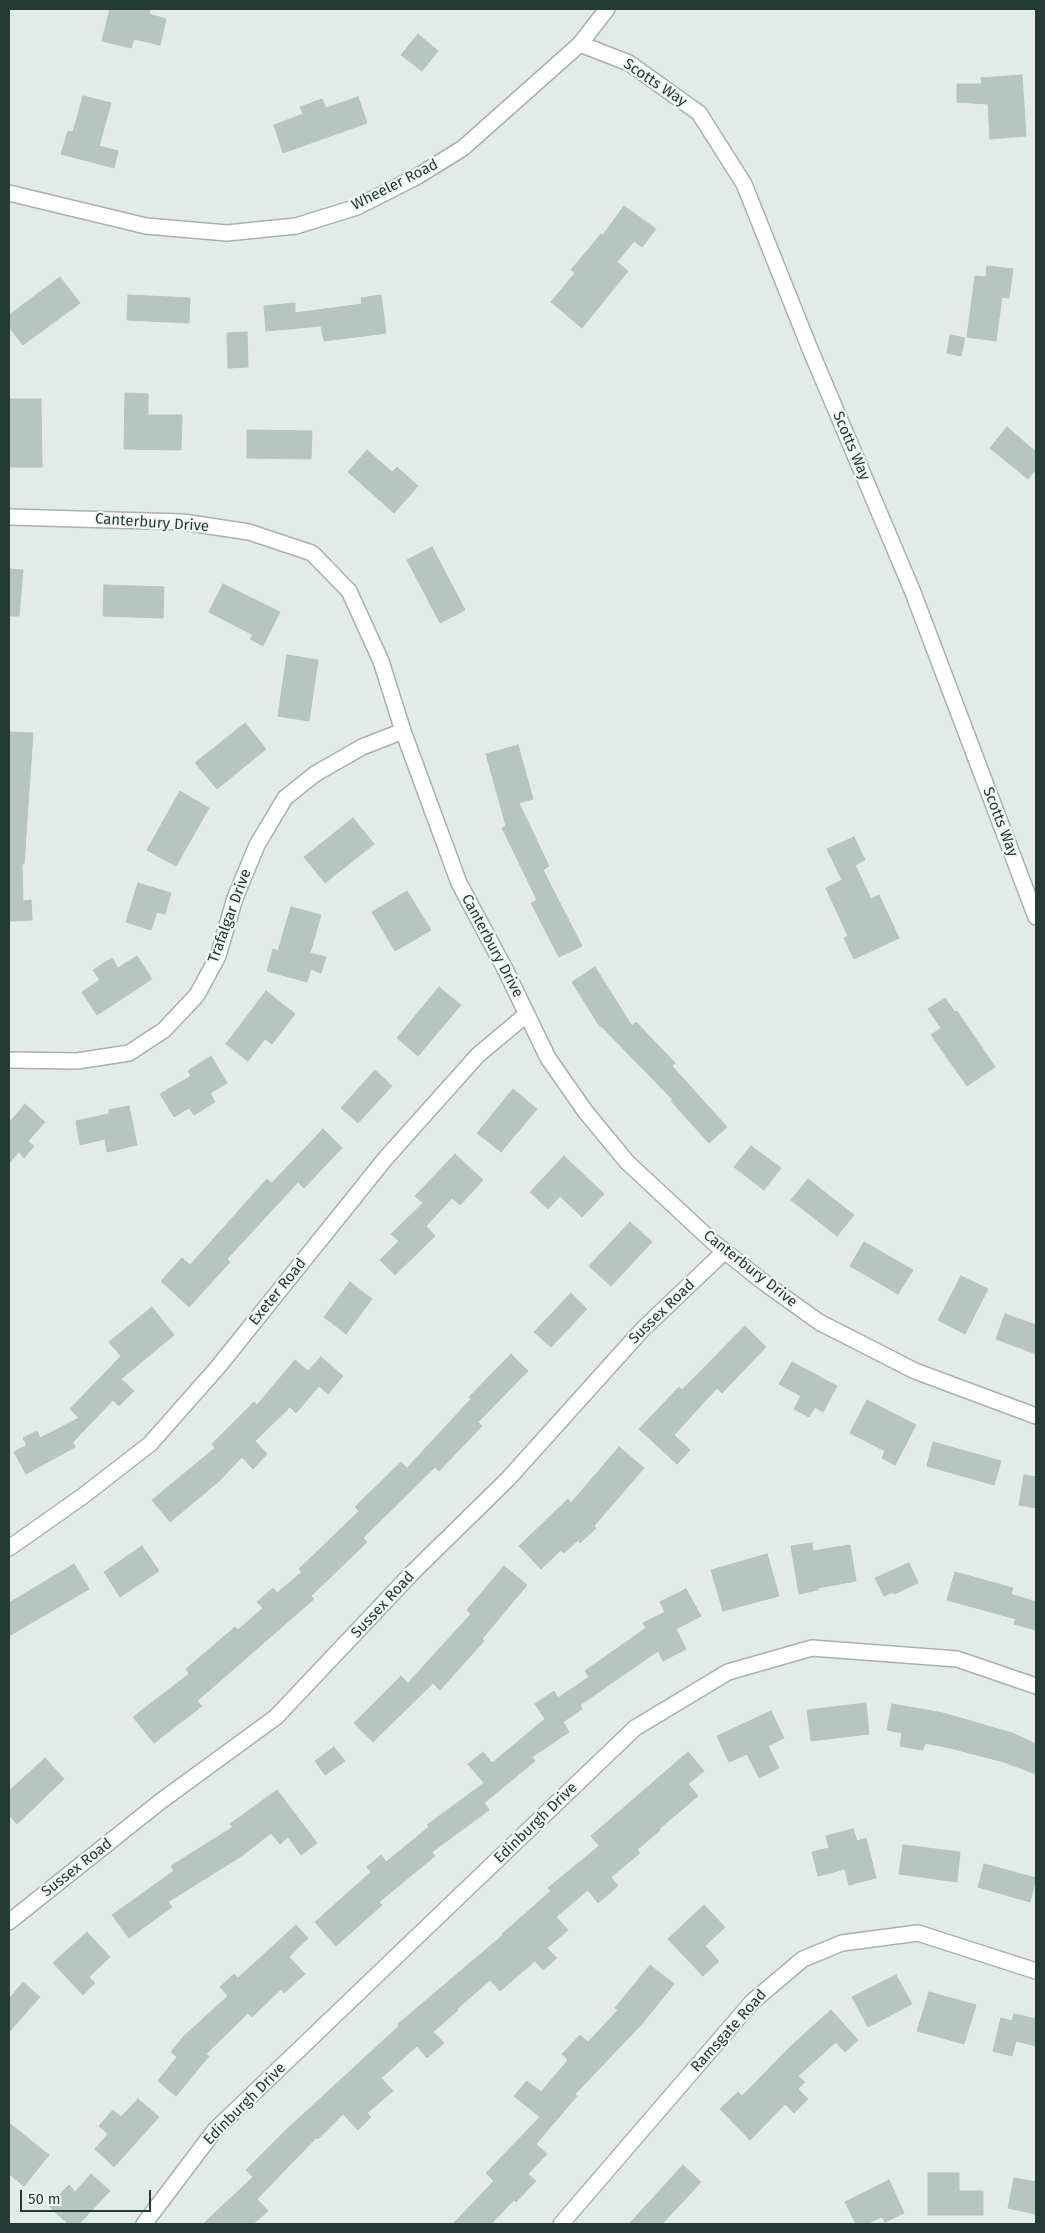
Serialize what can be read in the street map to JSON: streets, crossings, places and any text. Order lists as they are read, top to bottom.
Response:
{
  "streets": {
    "street": [
      "Scotts Way",
      "Wheeler Road",
      "Canterbury Drive",
      "Trafalgar Drive",
      "Exeter Road",
      "Sussex Road",
      "Edinburgh Drive",
      "Ramsgate Road"
    ]
  },
  "crossings": [
    ["Scotts Way", "Wheeler Road"],
    ["Canterbury Drive", "Trafalgar Drive"],
    ["Canterbury Drive", "Exeter Road"],
    ["Canterbury Drive", "Sussex Road"]
  ],
  "scale_bar": "50 m"
}
